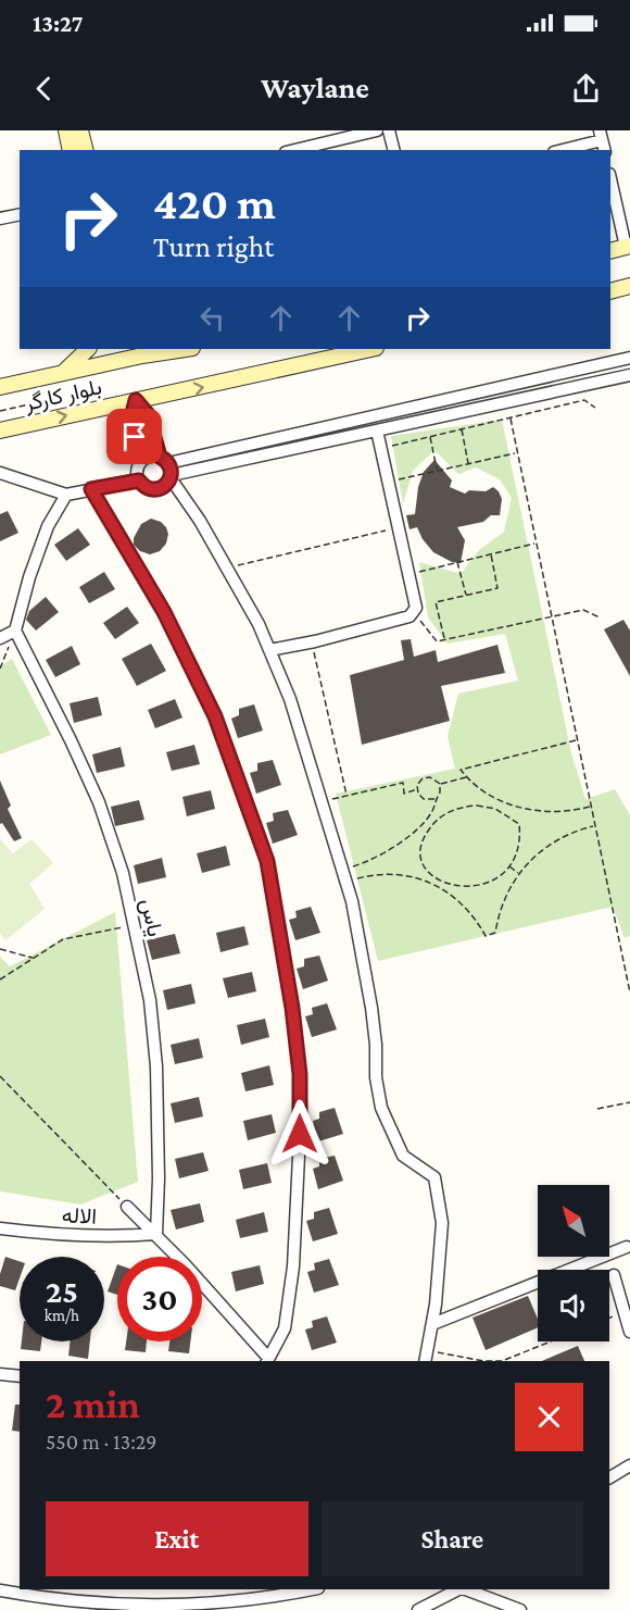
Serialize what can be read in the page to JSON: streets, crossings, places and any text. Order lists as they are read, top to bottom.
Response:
{
  "streets": {
    "main road": ["بلوار کارگر"],
    "street": ["یاس", "الاله"]
  },
  "crossings": [
    ["یاس", "الاله"]
  ],
  "north": "top left",
  "page": {
    "status": "13:27",
    "header": "Waylane",
    "turn": ["420 m", "Turn right"],
    "speed": "25 km/h",
    "limit": "30",
    "heading": ["2 min", "550 m · 13:29"],
    "buttons": ["Exit", "Share"]
  }
}
